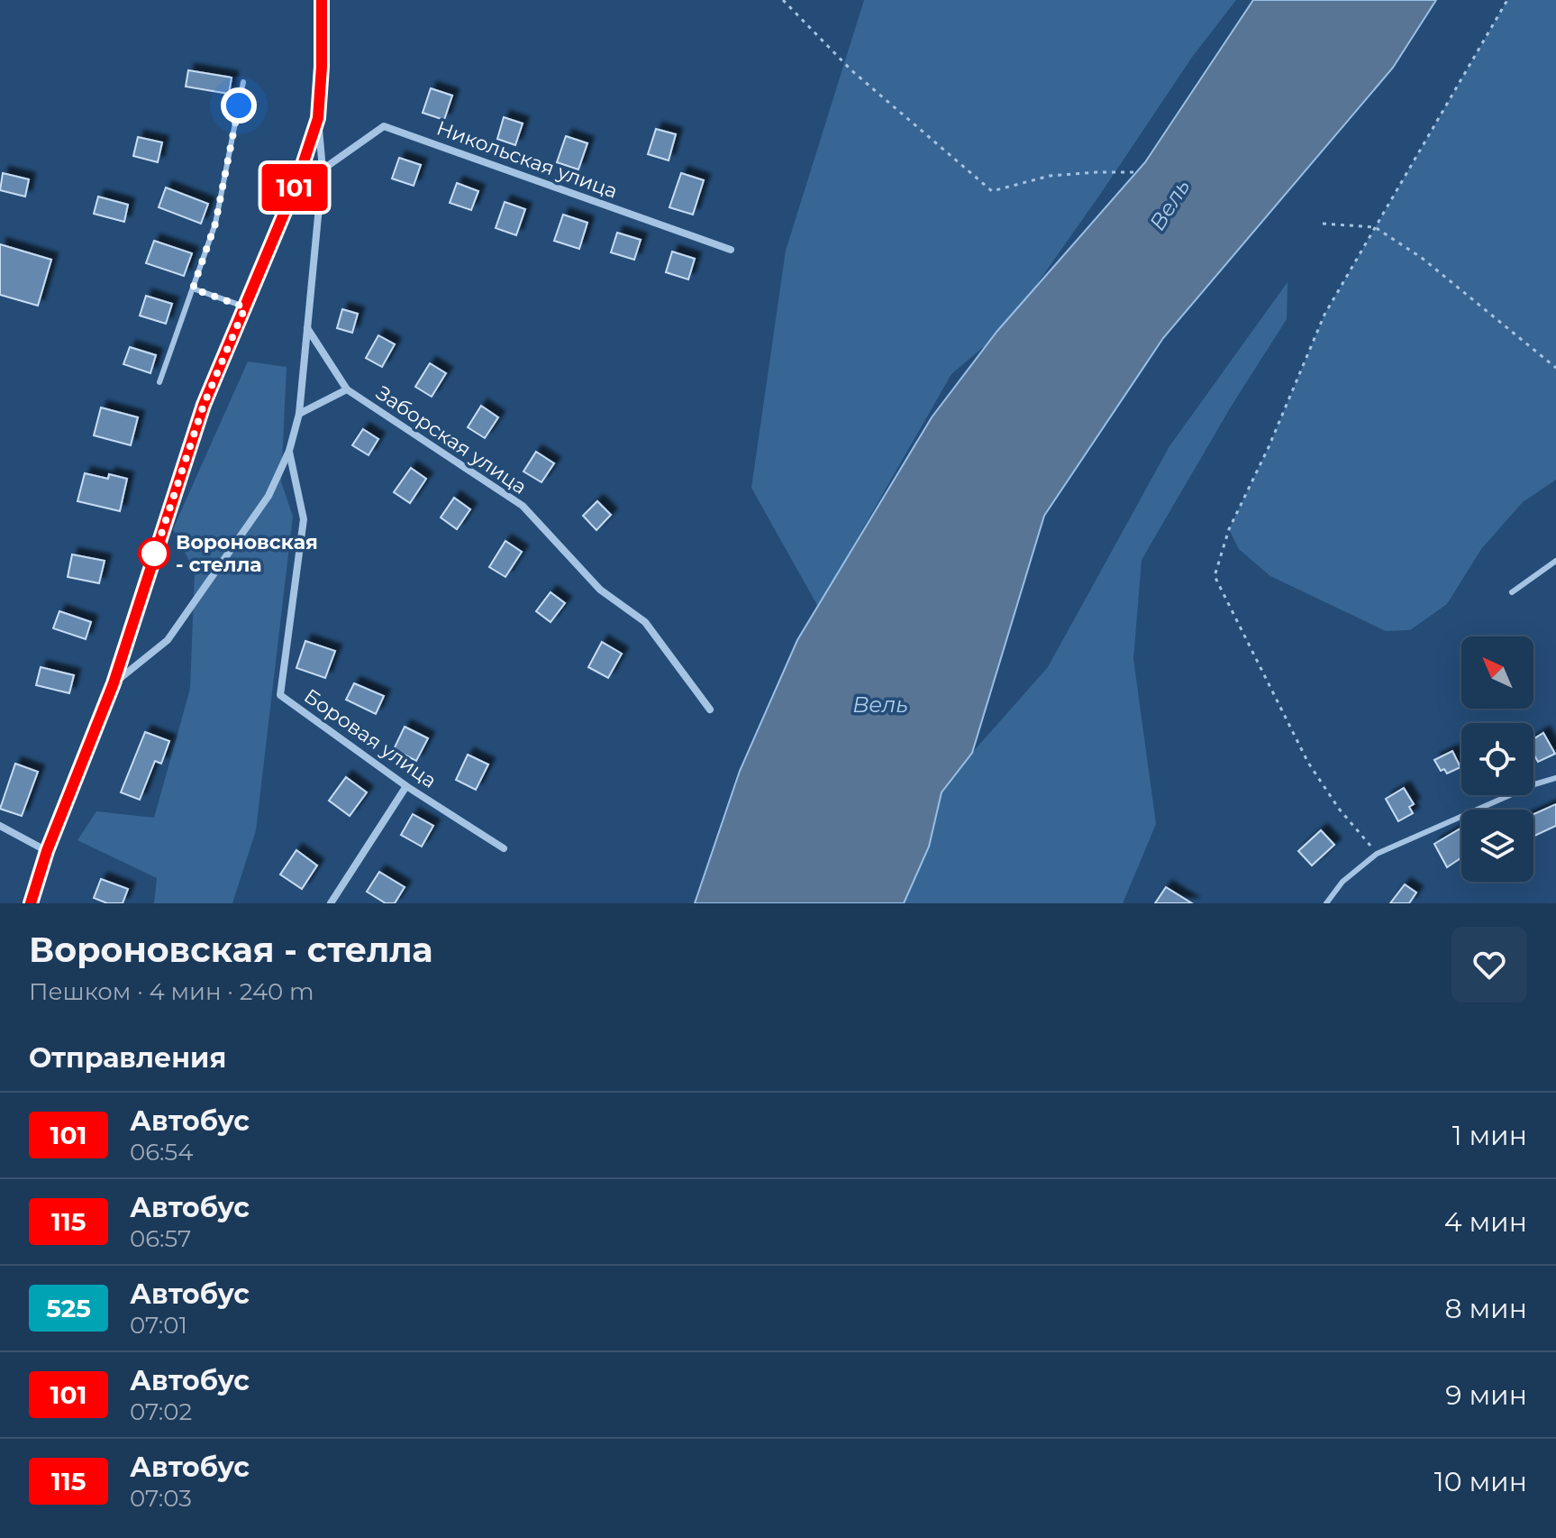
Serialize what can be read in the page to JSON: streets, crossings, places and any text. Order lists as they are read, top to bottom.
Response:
{
  "streets": {
    "street": ["Никольская улица", "Заборская улица", "Боровая улица"]
  },
  "water": ["Вель"],
  "places": ["Вороновская - стелла"],
  "lines": ["bus line 101"],
  "north": "top left",
  "page": {
    "on_map": "101",
    "heading": [
      ["Вороновская - стелла", "Пешком · 4 мин · 240 m"],
      "Отправления"
    ],
    "list": [
      {
        "mark": "101",
        "name": "Автобус",
        "note": "06:54",
        "value": "1 мин"
      },
      {
        "mark": "115",
        "name": "Автобус",
        "note": "06:57",
        "value": "4 мин"
      },
      {
        "mark": "525",
        "name": "Автобус",
        "note": "07:01",
        "value": "8 мин"
      },
      {
        "mark": "101",
        "name": "Автобус",
        "note": "07:02",
        "value": "9 мин"
      },
      {
        "mark": "115",
        "name": "Автобус",
        "note": "07:03",
        "value": "10 мин"
      }
    ]
  }
}
